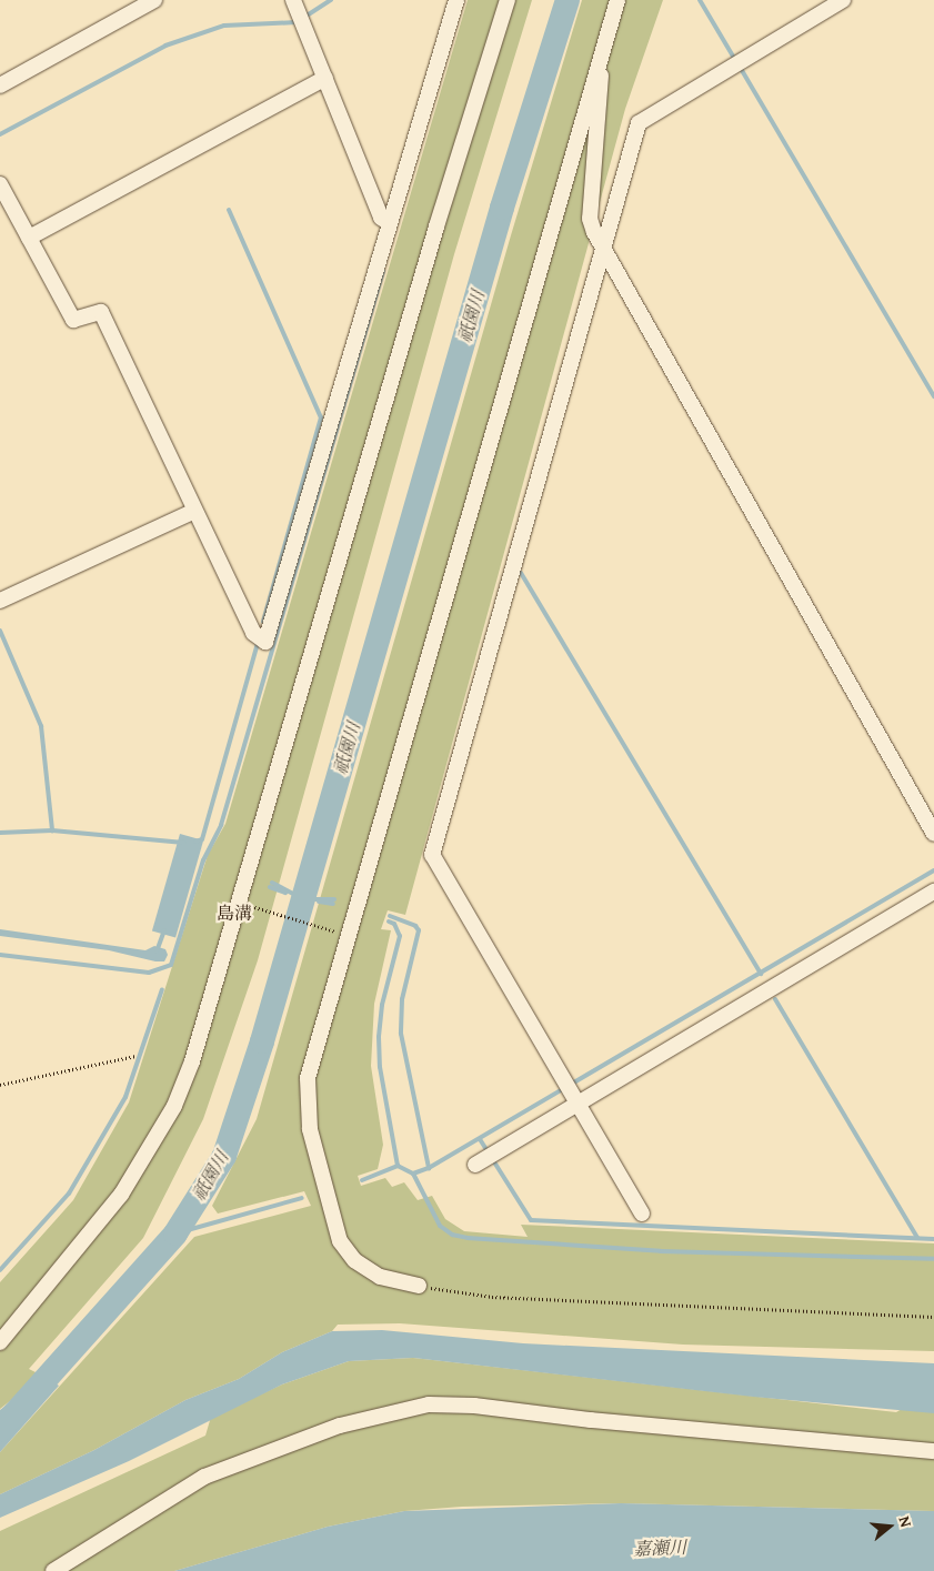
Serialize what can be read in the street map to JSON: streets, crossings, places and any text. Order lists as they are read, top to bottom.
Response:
{
  "districts": ["島溝"],
  "water": ["祇園川", "嘉瀬川"],
  "north": "right"
}
